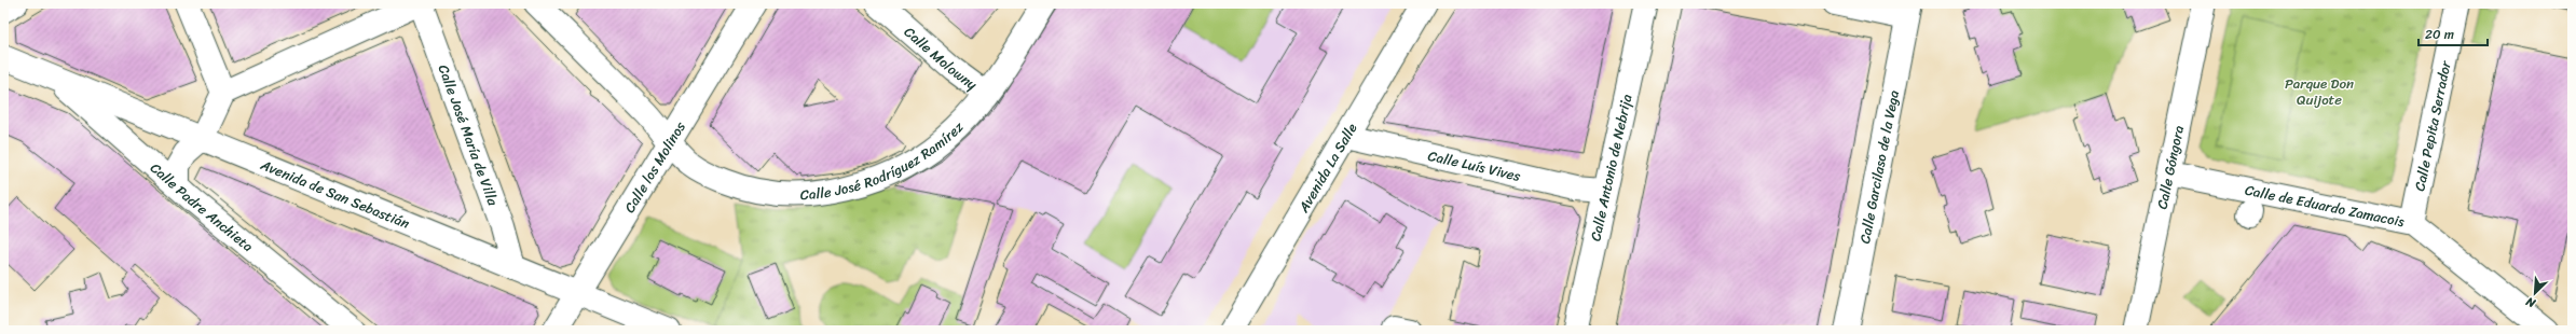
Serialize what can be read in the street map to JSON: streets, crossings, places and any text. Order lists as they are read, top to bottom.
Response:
{
  "streets": {
    "street": [
      "Calle Molowny",
      "Calle Pepita Serrador",
      "Calle José María de Villa",
      "Calle José Rodríguez Ramírez",
      "Calle Luís Vives",
      "Calle los Molinos",
      "Avenida La Salle",
      "Calle Antonio de Nebrija",
      "Calle Garcilaso de la Vega",
      "Calle Góngora",
      "Avenida de San Sebastián",
      "Calle Padre Anchieta",
      "Calle de Eduardo Zamacois"
    ]
  },
  "crossings": [
    ["Calle Molowny", "Calle José Rodríguez Ramírez"],
    ["Calle Pepita Serrador", "Calle de Eduardo Zamacois"],
    ["Calle José María de Villa", "Avenida de San Sebastián"],
    ["Calle José Rodríguez Ramírez", "Calle los Molinos"],
    ["Calle Luís Vives", "Avenida La Salle"],
    ["Calle Luís Vives", "Calle Antonio de Nebrija"],
    ["Calle los Molinos", "Avenida de San Sebastián"],
    ["Calle Góngora", "Calle de Eduardo Zamacois"],
    ["Avenida de San Sebastián", "Calle Padre Anchieta"]
  ],
  "parks": ["Parque Don Quijote"],
  "scale_bar": "20 m",
  "north": "bottom left"
}
